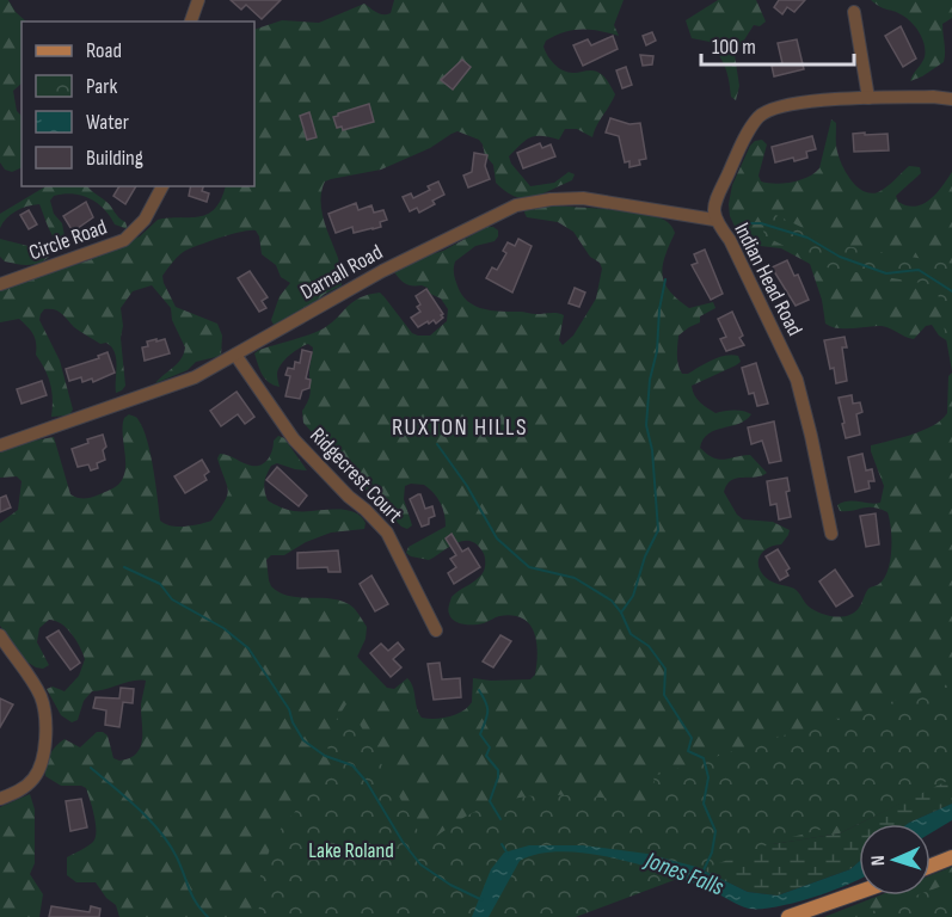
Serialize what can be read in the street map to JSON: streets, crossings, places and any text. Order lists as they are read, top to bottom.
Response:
{
  "streets": {
    "street": [
      "Circle Road",
      "Darnall Road",
      "Indian Head Road",
      "Ridgecrest Court"
    ]
  },
  "crossings": [
    ["Darnall Road", "Indian Head Road"],
    ["Darnall Road", "Ridgecrest Court"]
  ],
  "districts": ["RUXTON HILLS"],
  "water": ["Jones Falls"],
  "parks": ["Lake Roland"],
  "legend": [
    "Road",
    "Park",
    "Water",
    "Building"
  ],
  "scale_bar": "100 m",
  "north": "left"
}
